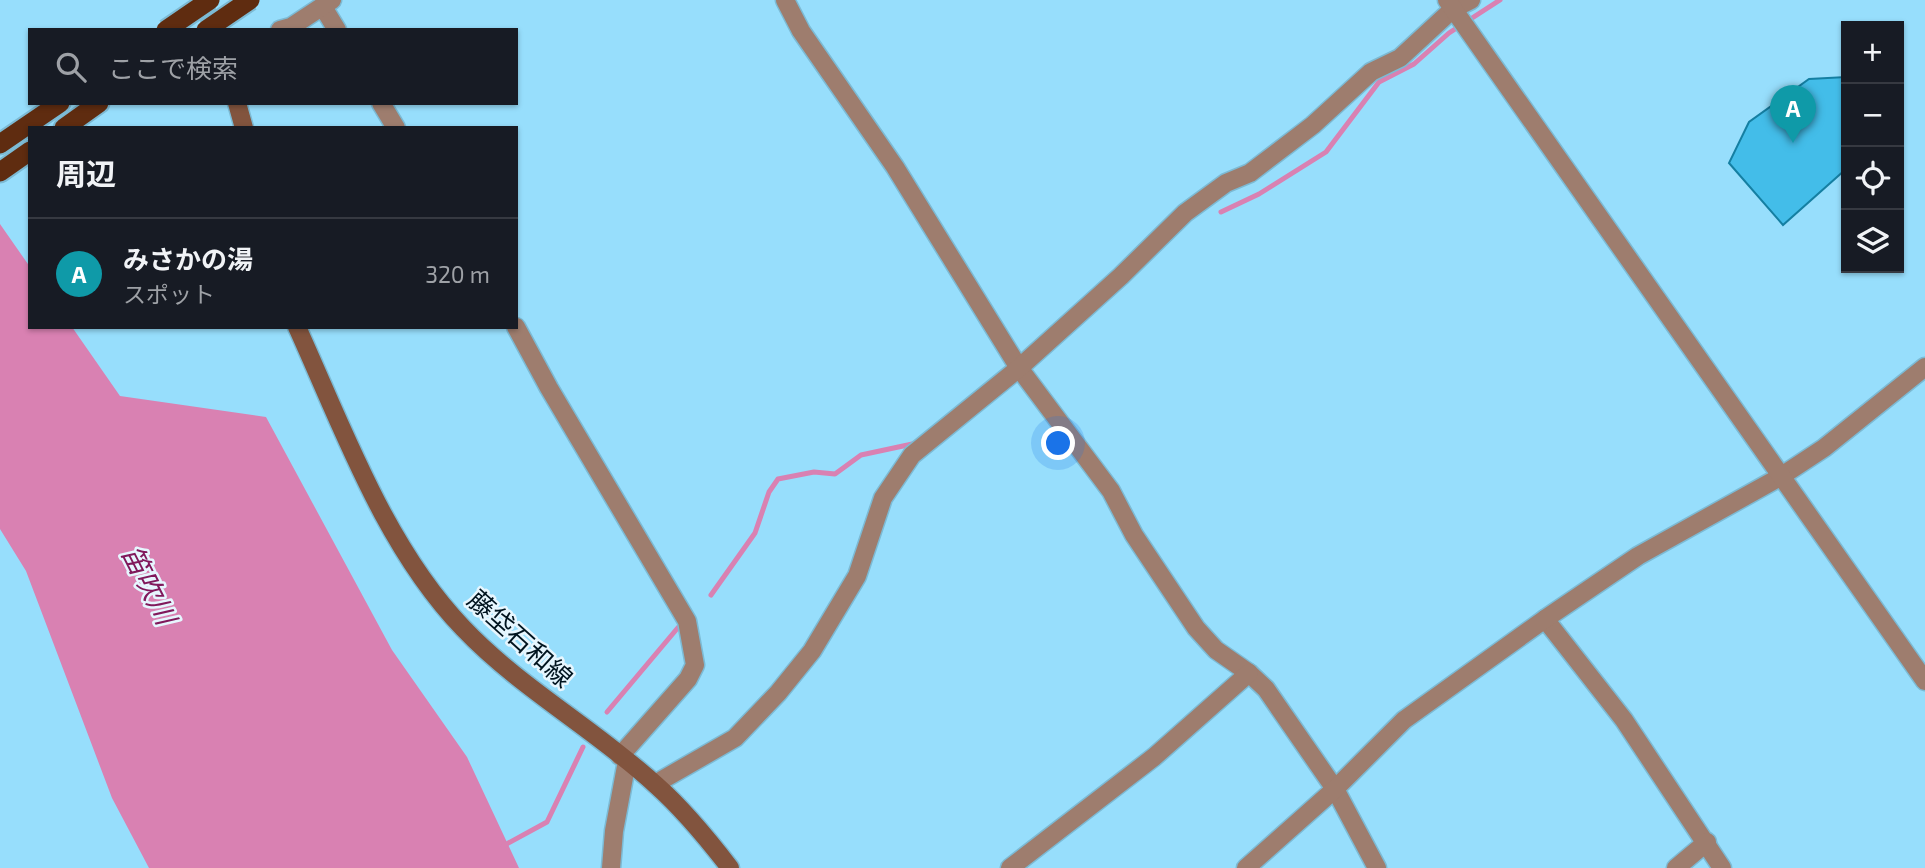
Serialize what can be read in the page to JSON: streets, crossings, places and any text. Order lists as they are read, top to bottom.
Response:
{
  "streets": {
    "main road": ["藤垈石和線"]
  },
  "water": ["笛吹川"],
  "page": {
    "map_buttons": ["+", "−"],
    "search": "ここで検索",
    "pins": "A",
    "heading": "周辺",
    "list": [
      {
        "mark": "A",
        "name": "みさかの湯",
        "note": "スポット",
        "value": "320 m"
      }
    ]
  }
}
